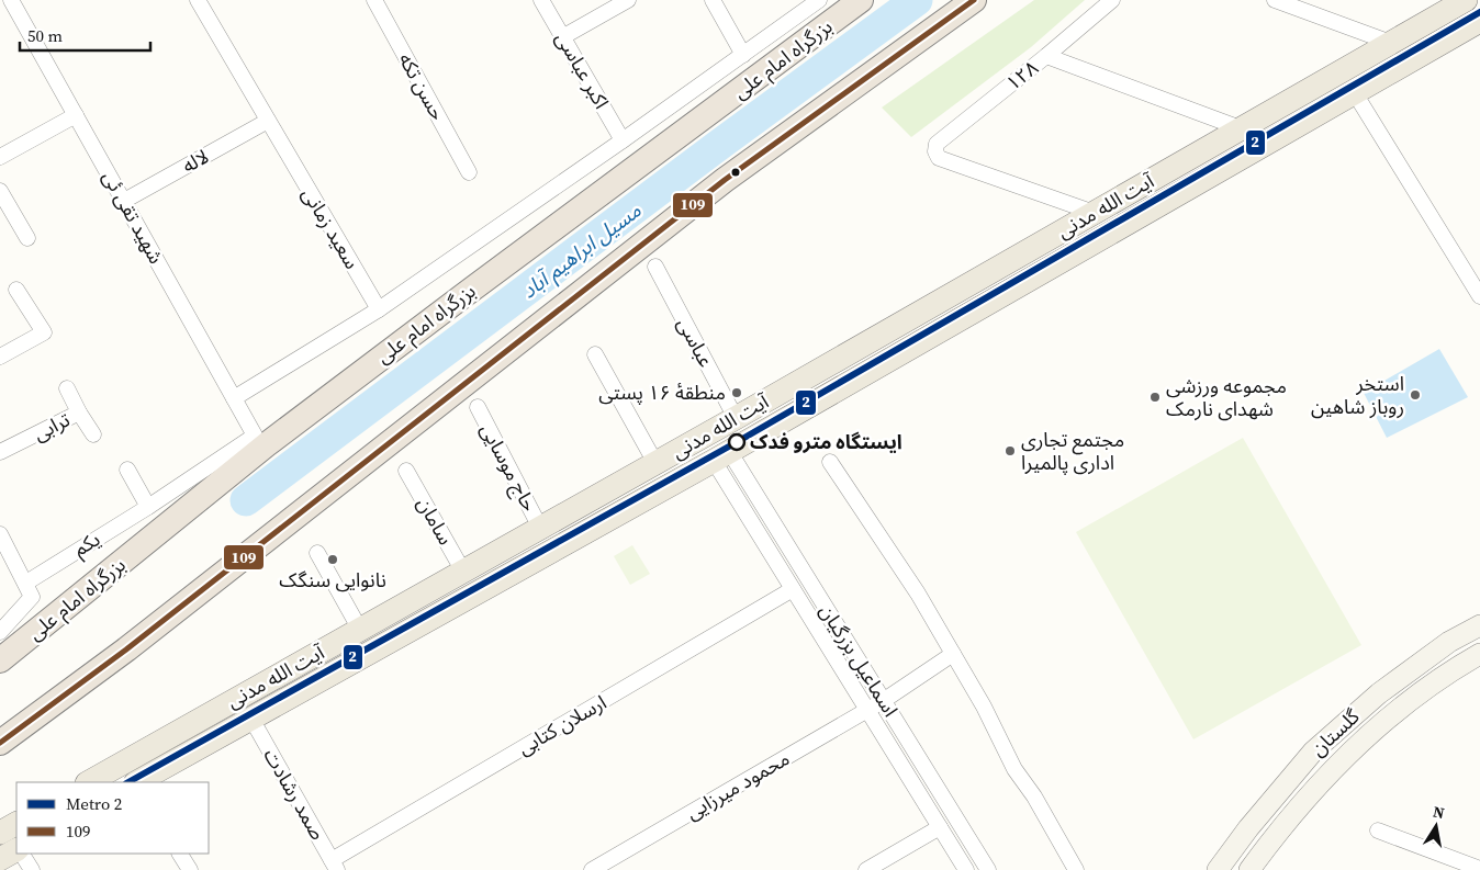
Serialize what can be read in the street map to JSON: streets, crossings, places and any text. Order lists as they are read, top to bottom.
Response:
{
  "streets": {
    "highway": ["بزرگراه امام علی"],
    "main road": ["آیت الله مدنی", "گلستان"],
    "street": [
      "اکبر عباسی",
      "۱۲۸",
      "حسن تکه",
      "لاله",
      "شهید تقی ئی",
      "سعید زمانی",
      "عباسی",
      "ترابی",
      "حاج موسایی",
      "سامان",
      "یکم",
      "اسماعیل بزرگیان",
      "ارسلان کتابی",
      "محمود میرزایی",
      "صمد رشادت"
    ]
  },
  "crossings": [
    ["۱۲۸", "آیت الله مدنی"],
    ["لاله", "شهید تقی ئی"],
    ["لاله", "سعید زمانی"],
    ["آیت الله مدنی", "عباسی"],
    ["آیت الله مدنی", "حاج موسایی"],
    ["آیت الله مدنی", "سامان"],
    ["آیت الله مدنی", "اسماعیل بزرگیان"],
    ["آیت الله مدنی", "صمد رشادت"],
    ["شهید تقی ئی", "یکم"],
    ["اسماعیل بزرگیان", "ارسلان کتابی"],
    ["اسماعیل بزرگیان", "محمود میرزایی"],
    ["ارسلان کتابی", "صمد رشادت"]
  ],
  "water": ["مسیل ابراهیم آباد"],
  "places": [
    "منطقهٔ ۱۶ پستی",
    "استخر روباز شاهین",
    "مجموعه ورزشی شهدای نارمک",
    "ایستگاه مترو فدک",
    "مجتمع تجاری اداری پالمیرا",
    "نانوایی سنگک"
  ],
  "lines": ["transit line 109", "metro line 2"],
  "legend": ["Metro 2", "109"],
  "scale_bar": "50 m",
  "north": "top"
}
